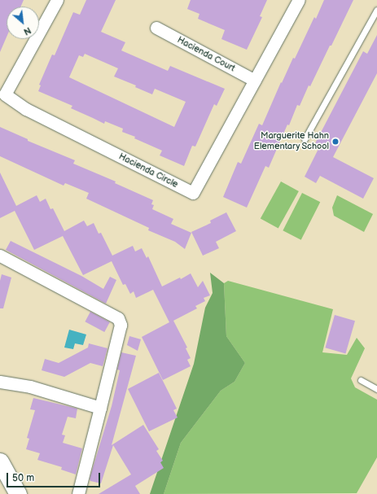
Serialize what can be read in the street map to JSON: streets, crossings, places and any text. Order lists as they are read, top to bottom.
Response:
{
  "streets": {
    "street": ["Hacienda Court", "Hacienda Circle"]
  },
  "crossings": [
    ["Hacienda Court", "Hacienda Circle"]
  ],
  "places": ["Marguerite Hahn Elementary School"],
  "scale_bar": "50 m",
  "north": "bottom right"
}
